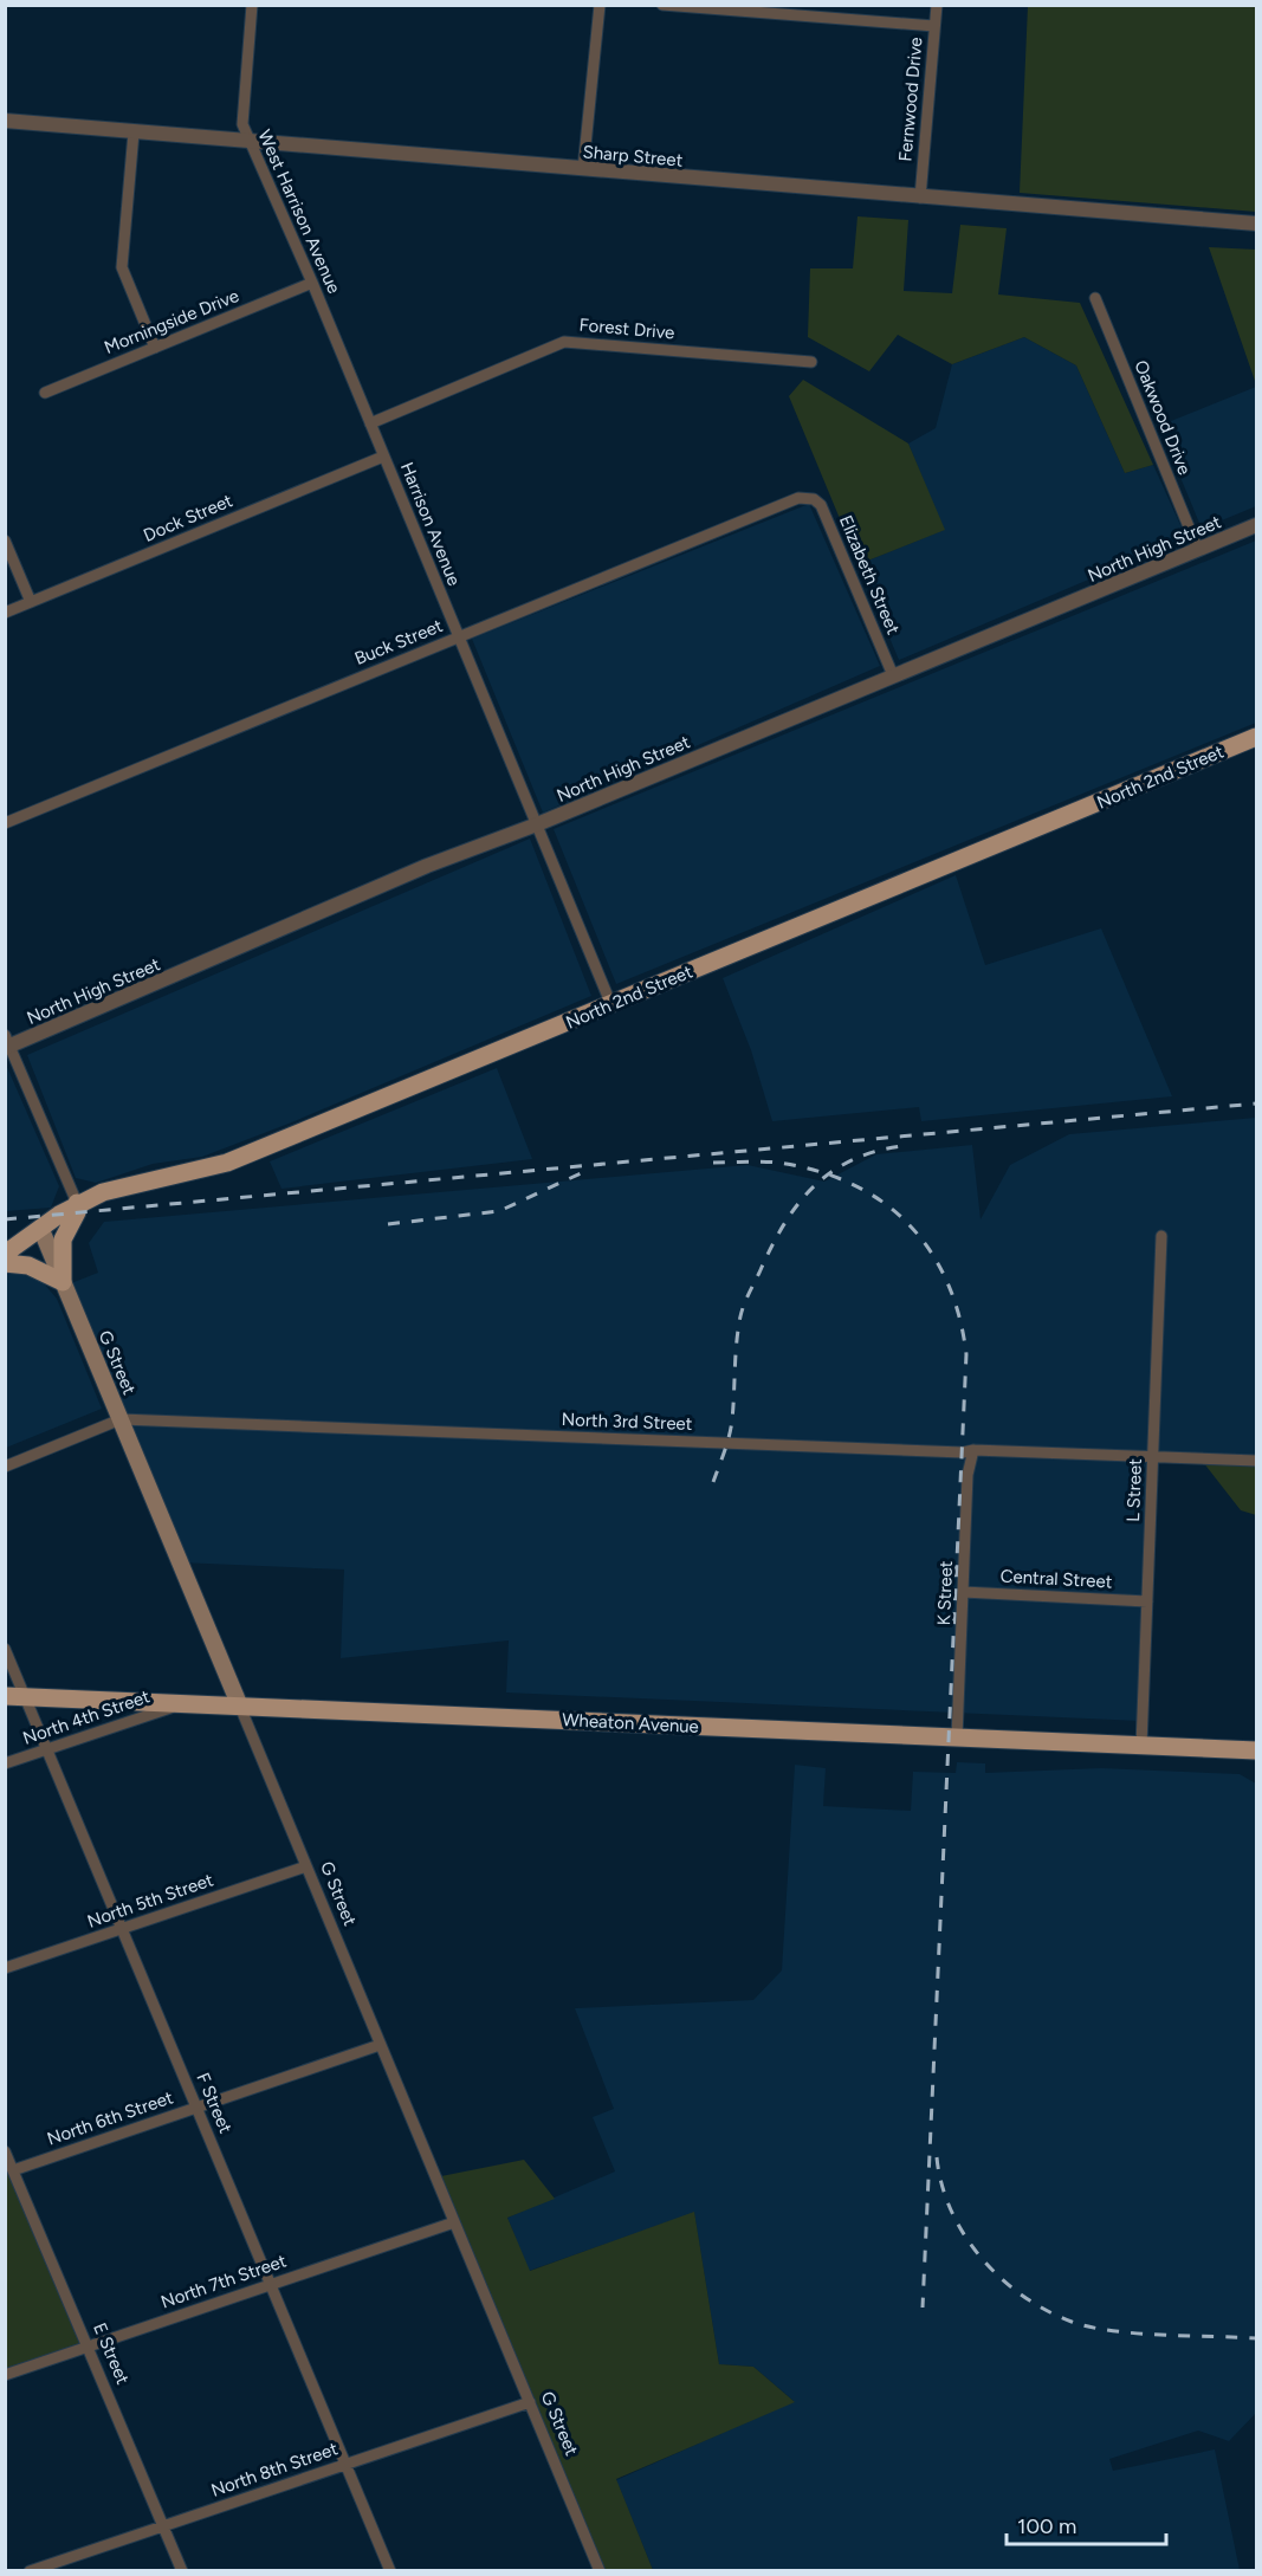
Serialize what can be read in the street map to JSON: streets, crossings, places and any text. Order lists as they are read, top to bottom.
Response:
{
  "streets": {
    "main road": ["North 2nd Street", "G Street", "Wheaton Avenue"],
    "street": [
      "Fernwood Drive",
      "Sharp Street",
      "West Harrison Avenue",
      "Morningside Drive",
      "Forest Drive",
      "Oakwood Drive",
      "Dock Street",
      "Harrison Avenue",
      "North High Street",
      "Elizabeth Street",
      "Buck Street",
      "North 3rd Street",
      "L Street",
      "Central Street",
      "K Street",
      "North 4th Street",
      "North 5th Street",
      "F Street",
      "North 6th Street",
      "North 7th Street",
      "E Street",
      "North 8th Street"
    ]
  },
  "crossings": [
    ["Fernwood Drive", "Sharp Street"],
    ["Sharp Street", "West Harrison Avenue"],
    ["West Harrison Avenue", "Morningside Drive"],
    ["West Harrison Avenue", "Forest Drive"],
    ["West Harrison Avenue", "Harrison Avenue"],
    ["Forest Drive", "Harrison Avenue"],
    ["Oakwood Drive", "North High Street"],
    ["Dock Street", "Harrison Avenue"],
    ["Harrison Avenue", "North High Street"],
    ["Harrison Avenue", "Buck Street"],
    ["Harrison Avenue", "North 2nd Street"],
    ["North High Street", "Elizabeth Street"],
    ["Elizabeth Street", "Buck Street"],
    ["North 2nd Street", "G Street"],
    ["G Street", "North 3rd Street"],
    ["G Street", "Wheaton Avenue"],
    ["G Street", "North 5th Street"],
    ["G Street", "North 6th Street"],
    ["G Street", "North 7th Street"],
    ["G Street", "North 8th Street"],
    ["North 3rd Street", "L Street"],
    ["North 3rd Street", "K Street"],
    ["L Street", "Central Street"],
    ["L Street", "Wheaton Avenue"],
    ["Central Street", "K Street"],
    ["K Street", "Wheaton Avenue"],
    ["North 4th Street", "Wheaton Avenue"],
    ["North 4th Street", "F Street"],
    ["Wheaton Avenue", "F Street"],
    ["North 5th Street", "F Street"],
    ["F Street", "North 6th Street"],
    ["F Street", "North 7th Street"],
    ["F Street", "North 8th Street"],
    ["North 6th Street", "E Street"],
    ["North 7th Street", "E Street"],
    ["E Street", "North 8th Street"]
  ],
  "scale_bar": "100 m"
}
